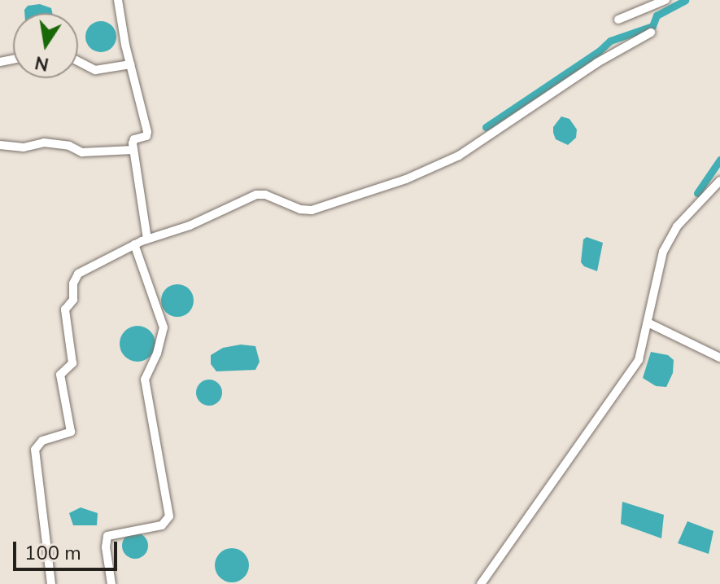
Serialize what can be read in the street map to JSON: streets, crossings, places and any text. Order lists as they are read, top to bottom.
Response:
{
  "scale_bar": "100 m",
  "north": "bottom"
}
